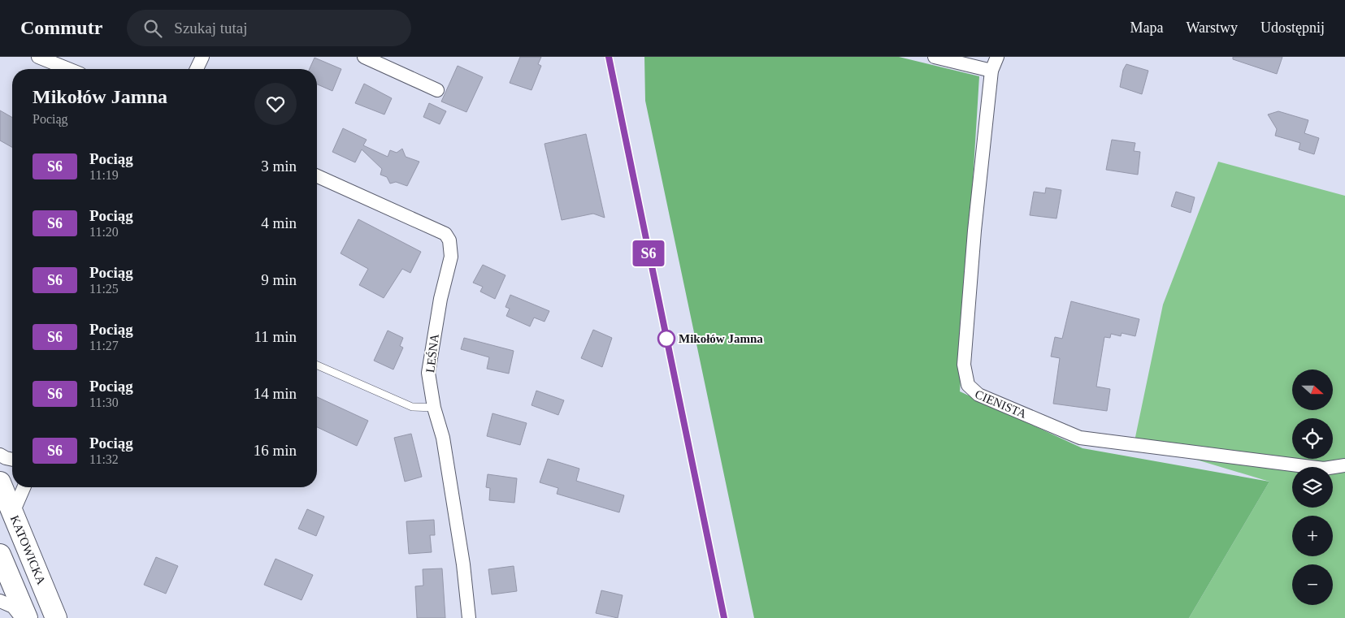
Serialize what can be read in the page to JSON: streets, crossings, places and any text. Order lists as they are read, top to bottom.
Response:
{
  "streets": {
    "main road": ["KATOWICKA"],
    "street": ["LEŚNA", "CIENISTA"]
  },
  "places": ["Mikołów Jamna"],
  "north": "right",
  "page": {
    "header": "Commutr",
    "search": "Szukaj tutaj",
    "nav": ["Mapa", "Warstwy", "Udostępnij"],
    "on_map": "S6",
    "heading": ["Mikołów Jamna", "Pociąg"],
    "list": [
      {
        "mark": "S6",
        "name": "Pociąg",
        "note": "11:19",
        "value": "3 min"
      },
      {
        "mark": "S6",
        "name": "Pociąg",
        "note": "11:20",
        "value": "4 min"
      },
      {
        "mark": "S6",
        "name": "Pociąg",
        "note": "11:25",
        "value": "9 min"
      },
      {
        "mark": "S6",
        "name": "Pociąg",
        "note": "11:27",
        "value": "11 min"
      },
      {
        "mark": "S6",
        "name": "Pociąg",
        "note": "11:30",
        "value": "14 min"
      },
      {
        "mark": "S6",
        "name": "Pociąg",
        "note": "11:32",
        "value": "16 min"
      }
    ],
    "map_buttons": ["+", "−"]
  }
}
